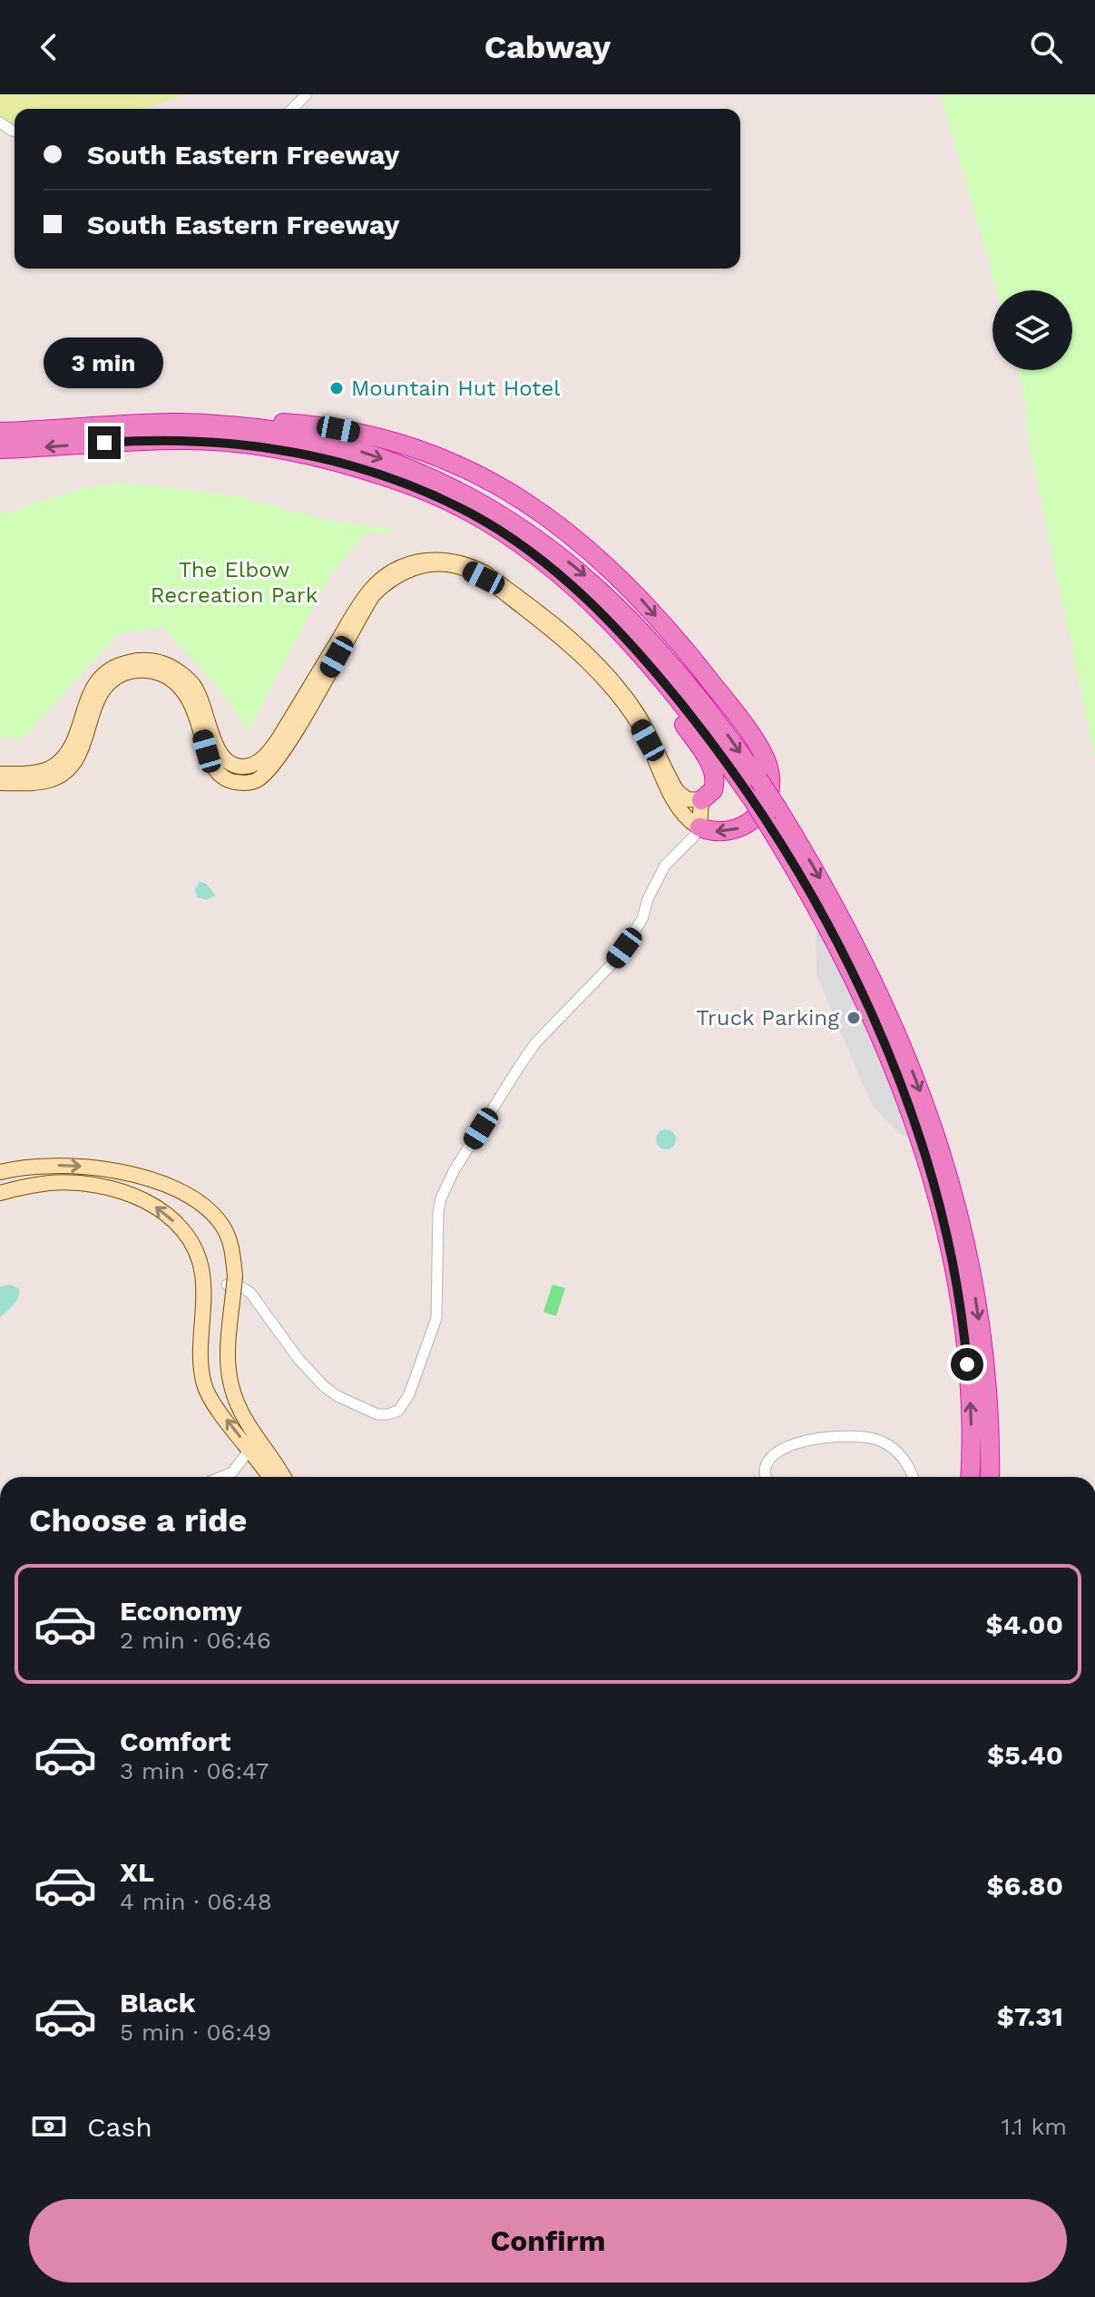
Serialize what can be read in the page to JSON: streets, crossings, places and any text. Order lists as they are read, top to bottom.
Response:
{
  "parks": ["The Elbow Recreation Park"],
  "places": ["Mountain Hut Hotel", "Truck Parking"],
  "page": {
    "header": "Cabway",
    "banner": ["South Eastern Freeway", "South Eastern Freeway"],
    "bubble": "3 min",
    "heading": "Choose a ride",
    "list": [
      {
        "name": "Economy",
        "note": "2 min · 06:46",
        "value": "$4.00"
      },
      {
        "name": "Comfort",
        "note": "3 min · 06:47",
        "value": "$5.40"
      },
      {
        "name": "XL",
        "note": "4 min · 06:48",
        "value": "$6.80"
      },
      {
        "name": "Black",
        "note": "5 min · 06:49",
        "value": "$7.31"
      }
    ],
    "pay": ["Cash", "1.1 km"],
    "buttons": "Confirm"
  }
}
